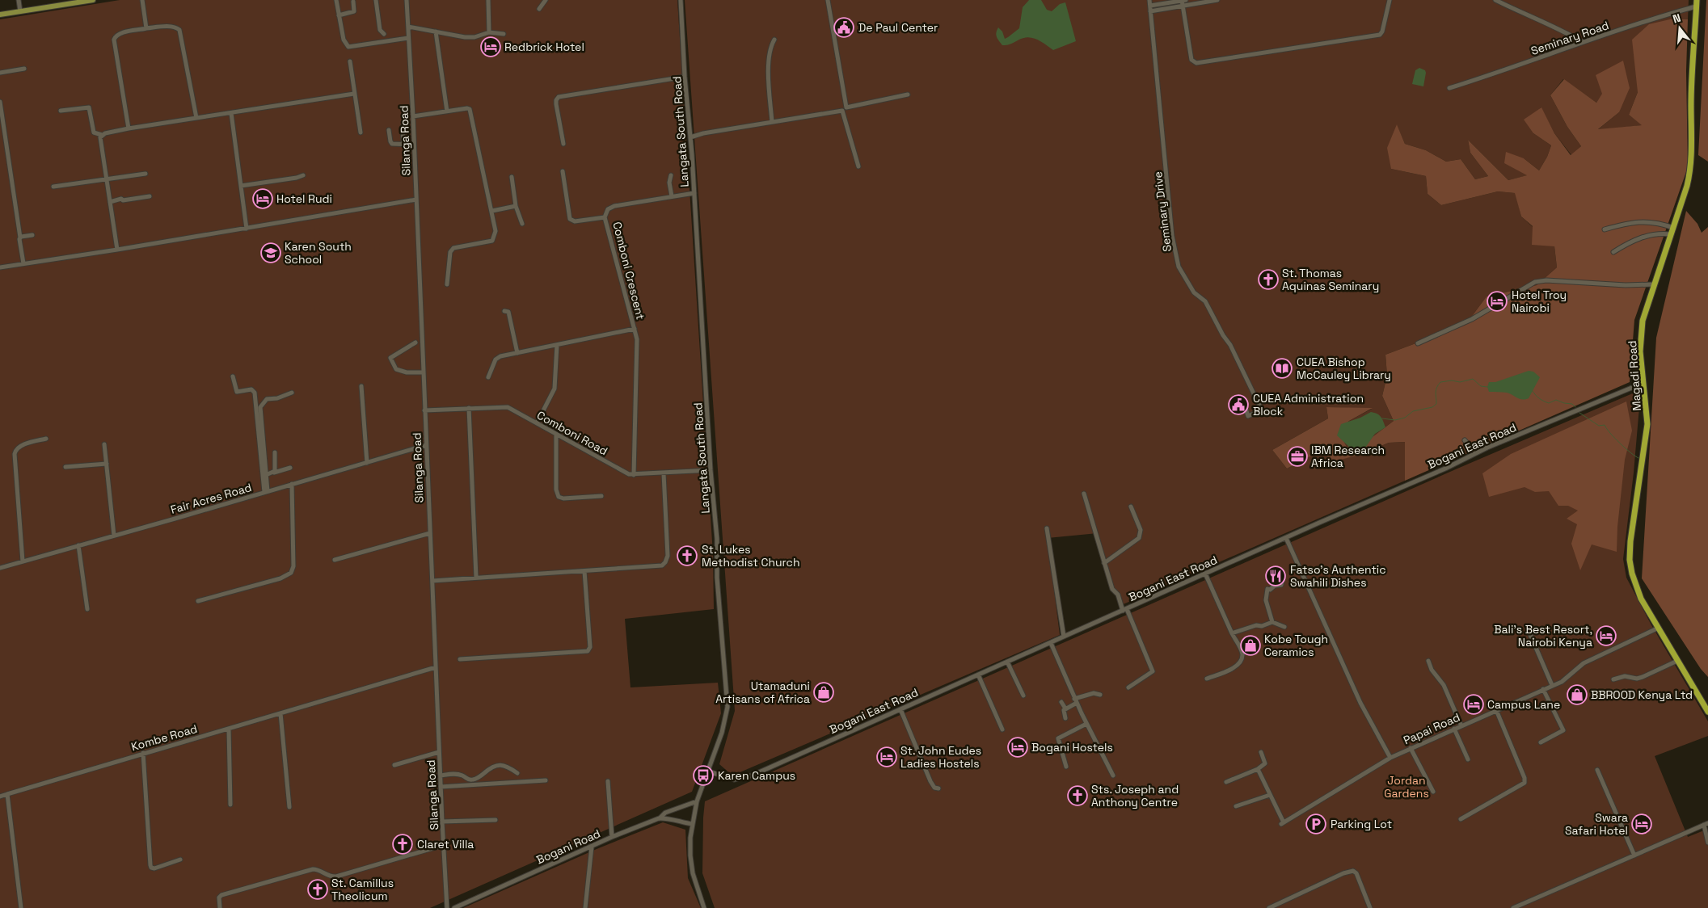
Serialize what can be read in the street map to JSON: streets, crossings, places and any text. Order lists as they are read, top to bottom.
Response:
{
  "streets": {
    "highway": ["Magadi Road"],
    "street": [
      "Seminary Road",
      "Langata South Road",
      "Silanga Road",
      "Seminary Drive",
      "Comboni Crescent",
      "Comboni Road",
      "Bogani East Road",
      "Fair Acres Road",
      "Papai Road",
      "Kombe Road",
      "Bogani Road"
    ]
  },
  "crossings": [
    ["Seminary Road", "Magadi Road"],
    ["Langata South Road", "Comboni Crescent"],
    ["Langata South Road", "Comboni Road"],
    ["Langata South Road", "Bogani East Road"],
    ["Langata South Road", "Bogani Road"],
    ["Silanga Road", "Comboni Road"],
    ["Silanga Road", "Fair Acres Road"],
    ["Silanga Road", "Kombe Road"],
    ["Comboni Crescent", "Comboni Road"],
    ["Magadi Road", "Bogani East Road"],
    ["Magadi Road", "Papai Road"]
  ],
  "parks": ["Jordan Gardens"],
  "places": {
    "public building": ["De Paul Center", "CUEA Administration Block"],
    "hotel": [
      "Redbrick Hotel",
      "Hotel Rudi",
      "Hotel Troy Nairobi",
      "Bali's Best Resort, Nairobi Kenya",
      "Campus Lane",
      "Bogani Hostels",
      "St. John Eudes Ladies Hostels",
      "Swara Safari Hotel"
    ],
    "school or university": ["Karen South School"],
    "church": [
      "St. Thomas Aquinas Seminary",
      "St. Lukes Methodist Church",
      "Sts. Joseph and Anthony Centre",
      "Claret Villa",
      "St. Camillus Theolicum"
    ],
    "library": ["CUEA Bishop McCauley Library"],
    "office": ["IBM Research Africa"],
    "restaurant": ["Fatso's Authentic Swahili Dishes"],
    "shop": ["Kobe Tough Ceramics", "Utamaduni Artisans of Africa", "BBROOD Kenya Ltd"],
    "bus stop": ["Karen Campus"],
    "parking": ["Parking Lot"]
  },
  "north": "top"
}
